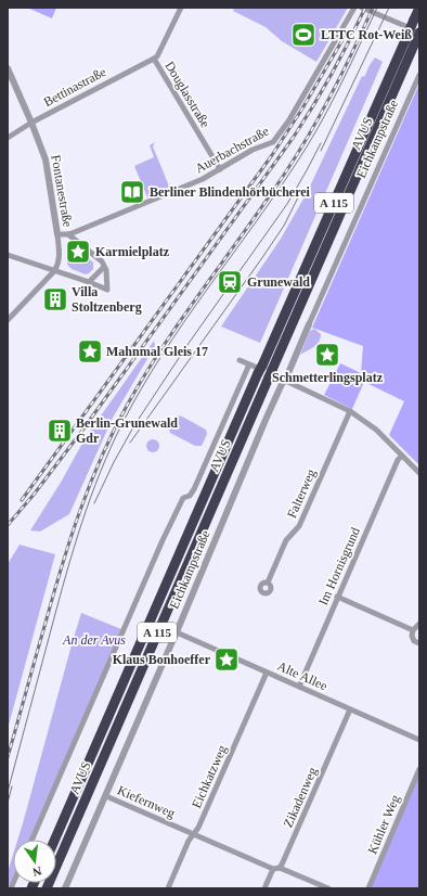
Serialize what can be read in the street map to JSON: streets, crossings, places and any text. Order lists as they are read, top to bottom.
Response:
{
  "streets": {
    "highway": ["AVUS", "A 115"],
    "street": [
      "Bettinastraße",
      "Douglasstraße",
      "Eichkampstraße",
      "Auerbachstraße",
      "Fontanestraße",
      "Falterweg",
      "Im Hornisgrund",
      "Alte Allee",
      "Eichkatzweg",
      "Zikadenweg",
      "Kiefernweg",
      "Kühler Weg"
    ]
  },
  "crossings": [
    ["Bettinastraße", "Douglasstraße"],
    ["Bettinastraße", "Fontanestraße"],
    ["Douglasstraße", "Auerbachstraße"],
    ["Eichkampstraße", "Alte Allee"],
    ["Eichkampstraße", "Kiefernweg"],
    ["Auerbachstraße", "Fontanestraße"],
    ["Im Hornisgrund", "Alte Allee"],
    ["Alte Allee", "Eichkatzweg"],
    ["Alte Allee", "Zikadenweg"],
    ["Eichkatzweg", "Kiefernweg"]
  ],
  "parks": ["An der Avus"],
  "places": {
    "sports": ["LTTC Rot-Weiß"],
    "library": ["Berliner Blindenhörbücherei"],
    "place": [
      "Karmielplatz",
      "Mahnmal Gleis 17",
      "Schmetterlingsplatz",
      "Klaus Bonhoeffer"
    ],
    "station": ["Grunewald"],
    "building": ["Villa Stoltzenberg", "Berlin-Grunewald Gdr"]
  },
  "north": "bottom"
}
